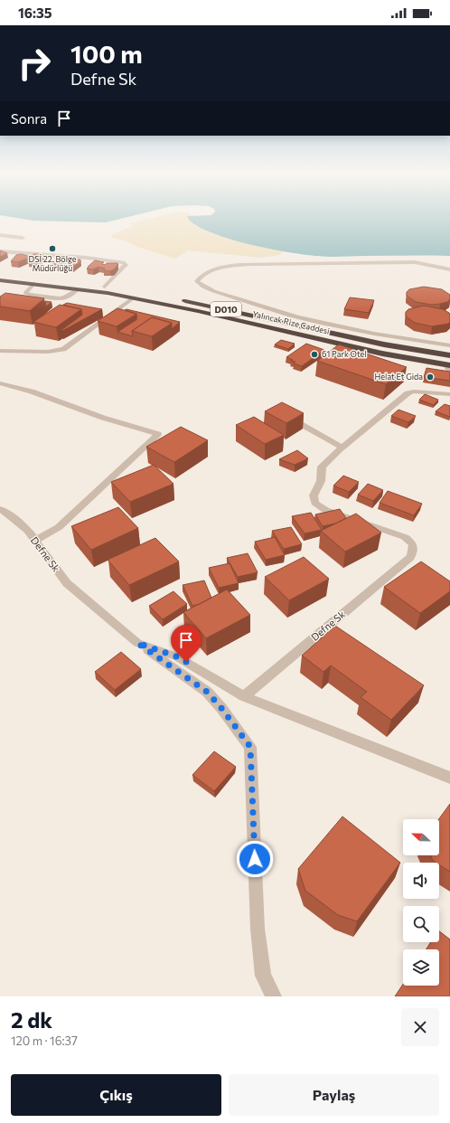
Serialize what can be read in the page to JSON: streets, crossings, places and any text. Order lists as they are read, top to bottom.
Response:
{
  "streets": {
    "highway": ["D010", "Yalıncak Rize Caddesi"],
    "street": ["Defne Sk"]
  },
  "places": ["DSİ 22. Bölge Müdürlüğü", "61 Park Otel", "Helat Et Gida"],
  "north": "left",
  "page": {
    "status": "16:35",
    "turn": ["100 m", "Defne Sk"],
    "then": "Sonra",
    "heading": ["2 dk", "120 m · 16:37"],
    "buttons": ["Çıkış", "Paylaş"]
  }
}
